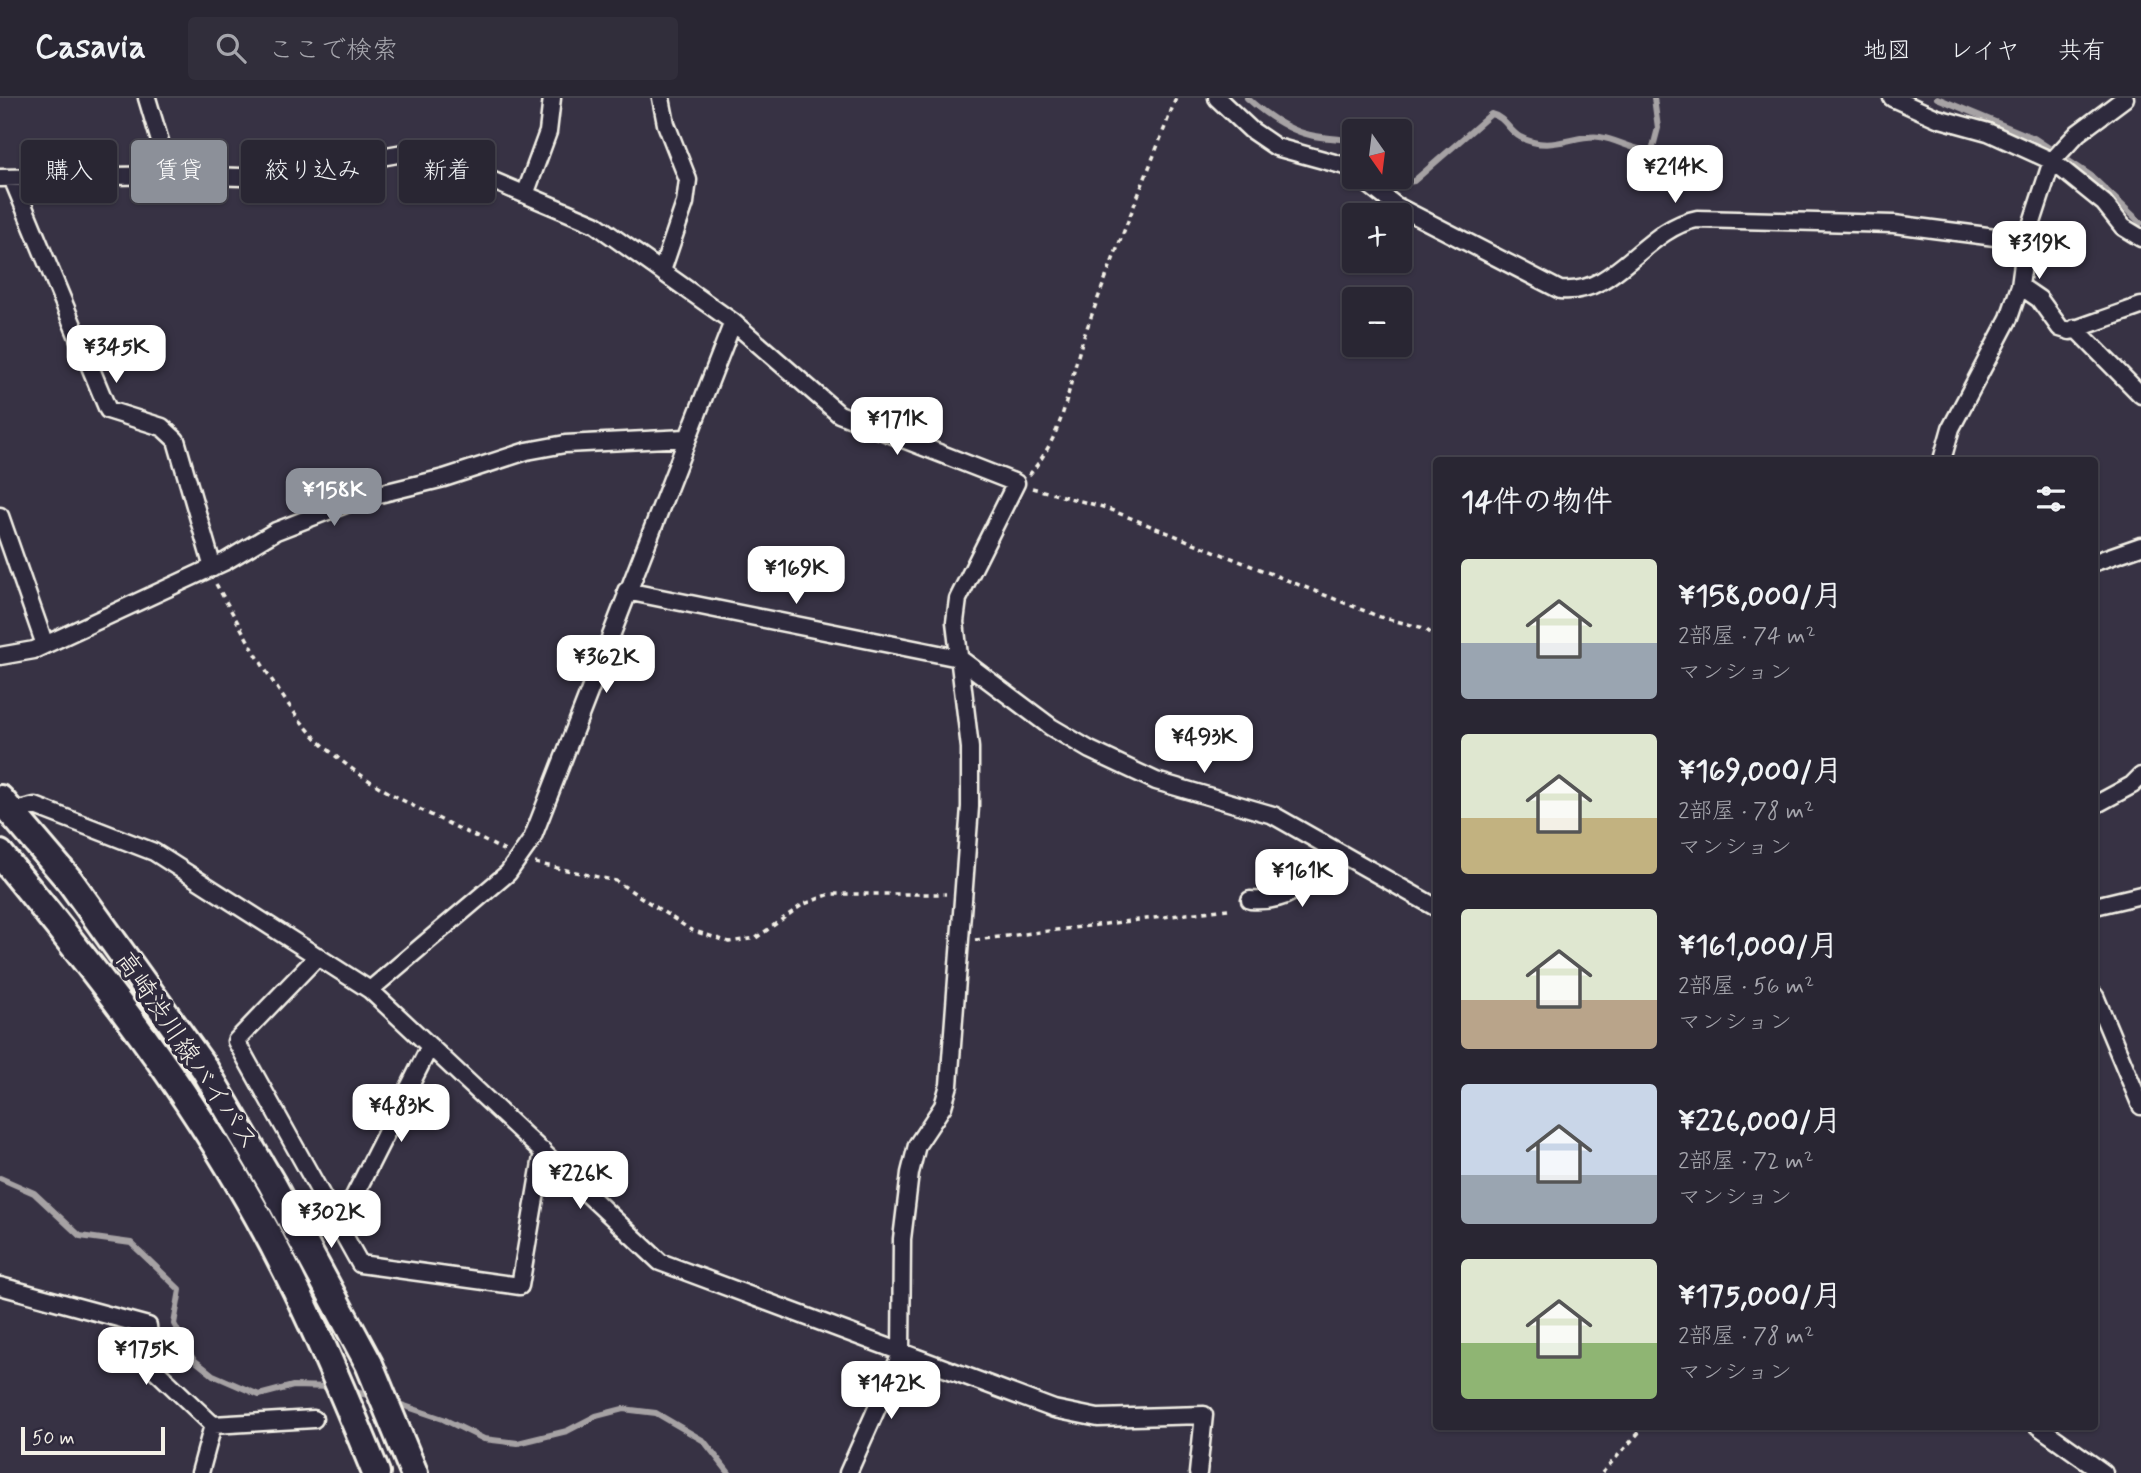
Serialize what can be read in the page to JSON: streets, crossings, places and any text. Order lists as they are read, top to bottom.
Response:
{
  "streets": {
    "main road": ["高崎渋川線バイパス"]
  },
  "scale_bar": "50 m",
  "north": "bottom",
  "page": {
    "header": "Casavia",
    "search": "ここで検索",
    "nav": ["地図", "レイヤ", "共有"],
    "map_buttons": ["+", "−"],
    "chip": [
      "購入",
      "賃貸",
      "絞り込み",
      "新着"
    ],
    "price": [
      "¥214K",
      "¥319K",
      "¥345K",
      "¥171K",
      "¥158K",
      "¥169K",
      "¥362K",
      "¥493K",
      "¥161K",
      "¥483K",
      "¥226K",
      "¥302K",
      "¥175K",
      "¥142K"
    ],
    "heading": "14件の物件",
    "list": [
      {
        "name": "¥158,000/月",
        "note": "2部屋 · 74 m² · マンション"
      },
      {
        "name": "¥169,000/月",
        "note": "2部屋 · 78 m² · マンション"
      },
      {
        "name": "¥161,000/月",
        "note": "2部屋 · 56 m² · マンション"
      },
      {
        "name": "¥226,000/月",
        "note": "2部屋 · 72 m² · マンション"
      },
      {
        "name": "¥175,000/月",
        "note": "2部屋 · 78 m² · マンション"
      }
    ],
    "scale": "50 m"
  }
}
